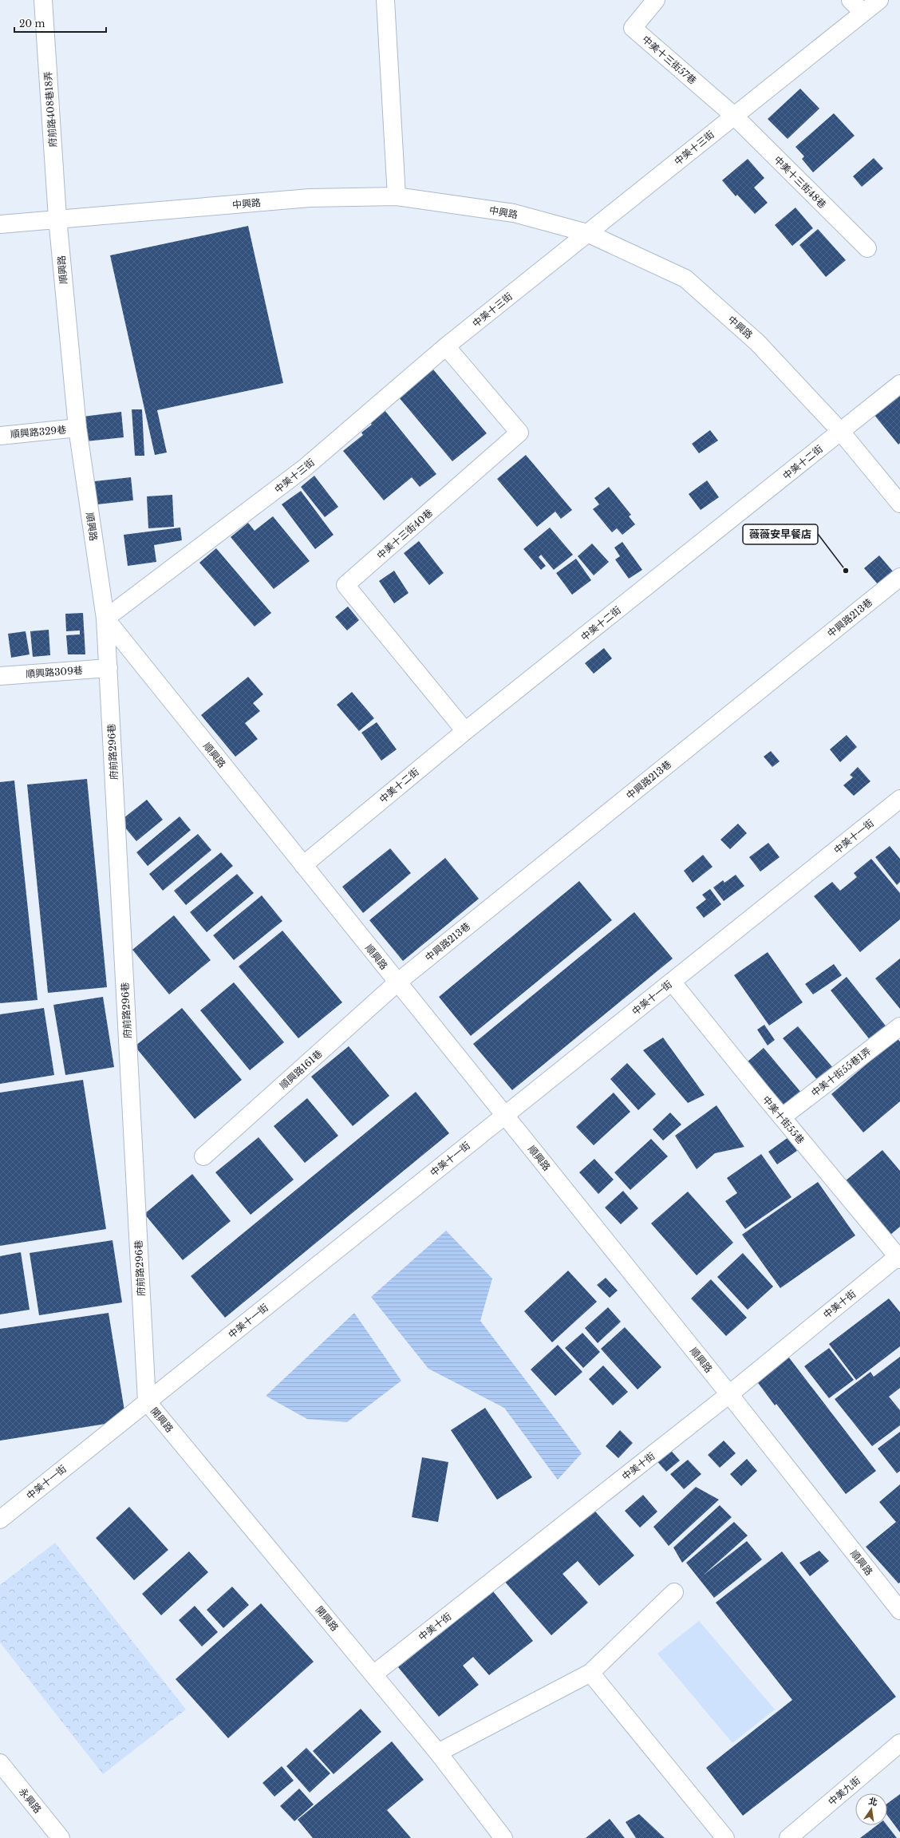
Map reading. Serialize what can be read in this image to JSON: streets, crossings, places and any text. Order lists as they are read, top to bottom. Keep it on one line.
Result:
{"streets":{"street":["中美十三街57巷","府前路408巷18弄","中美十三街","中美十三街48巷","中興路","順興路","順興路329巷","中美十二街","中美十三街40巷","中興路213巷","順興路309巷","府前路296巷","中美十一街","順興路161巷","中美十街55巷1弄","中美十街55巷","中美十街","開興路","中美九街","永興路"]},"crossings":[["中美十三街57巷","中美十三街"],["中美十三街57巷","中美十三街48巷"],["府前路408巷18弄","中興路"],["府前路408巷18弄","順興路"],["中美十三街","中美十三街48巷"],["中美十三街","中興路"],["中美十三街","順興路"],["中美十三街","中美十三街40巷"],["中美十三街","府前路296巷"],["中興路","順興路"],["中興路","中美十二街"],["順興路","順興路329巷"],["順興路","中美十二街"],["順興路","中興路213巷"],["順興路","府前路296巷"],["順興路","中美十一街"],["順興路","順興路161巷"],["順興路","中美十街"],["中美十二街","中美十三街40巷"],["中興路213巷","順興路161巷"],["順興路309巷","府前路296巷"],["府前路296巷","中美十一街"],["府前路296巷","開興路"],["中美十一街","中美十街55巷"],["中美十一街","開興路"],["中美十街55巷1弄","中美十街55巷"],["中美十街55巷","中美十街"],["中美十街","開興路"]],"places":["薇薇安早餐店"],"scale_bar":"20 m","north":"top"}
